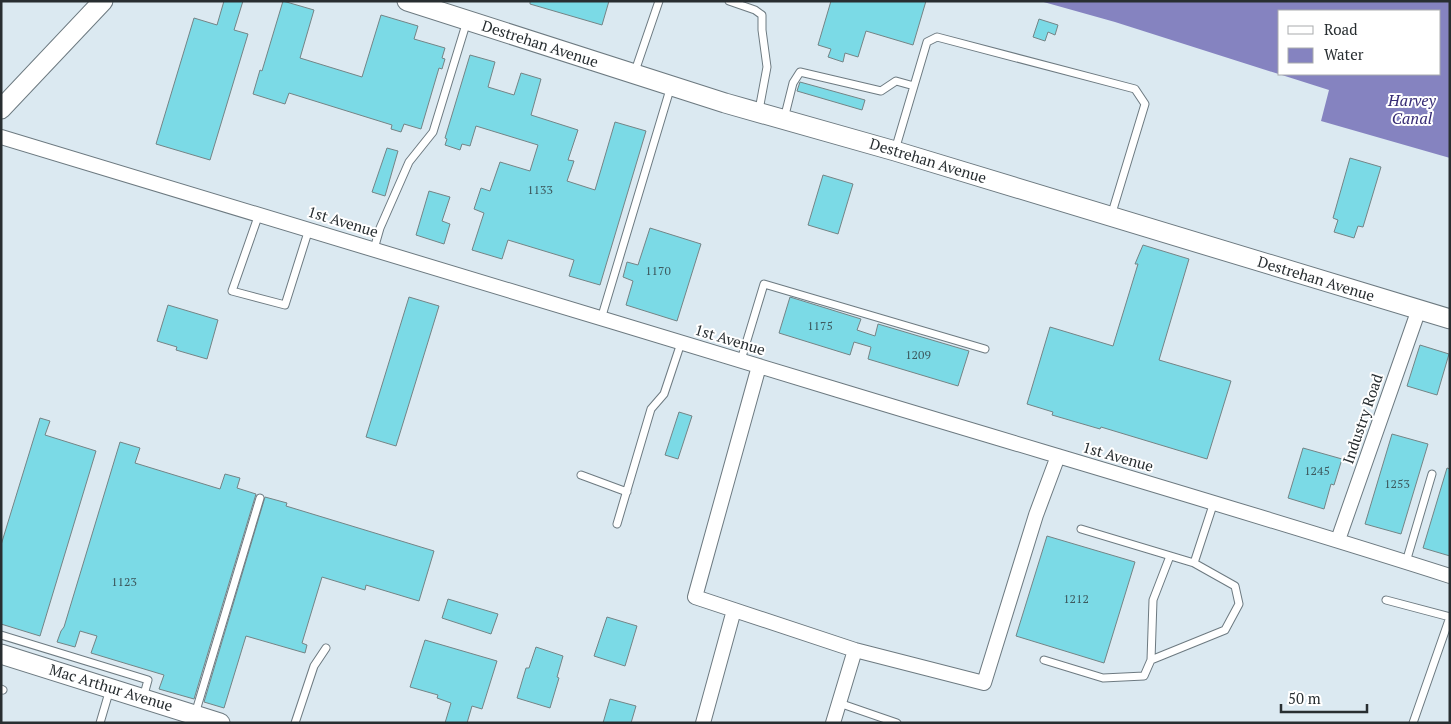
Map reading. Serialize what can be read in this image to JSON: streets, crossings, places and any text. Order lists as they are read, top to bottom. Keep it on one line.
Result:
{"streets":{"main road":["Destrehan Avenue","Mac Arthur Avenue"],"street":["1st Avenue","Industry Road"]},"crossings":[["Destrehan Avenue","Industry Road"],["1st Avenue","Industry Road"]],"water":["Harvey Canal"],"house_numbers":["1133","1170","1175","1209","1245","1253","1123","1212"],"legend":["Road","Water"],"scale_bar":"50 m"}
